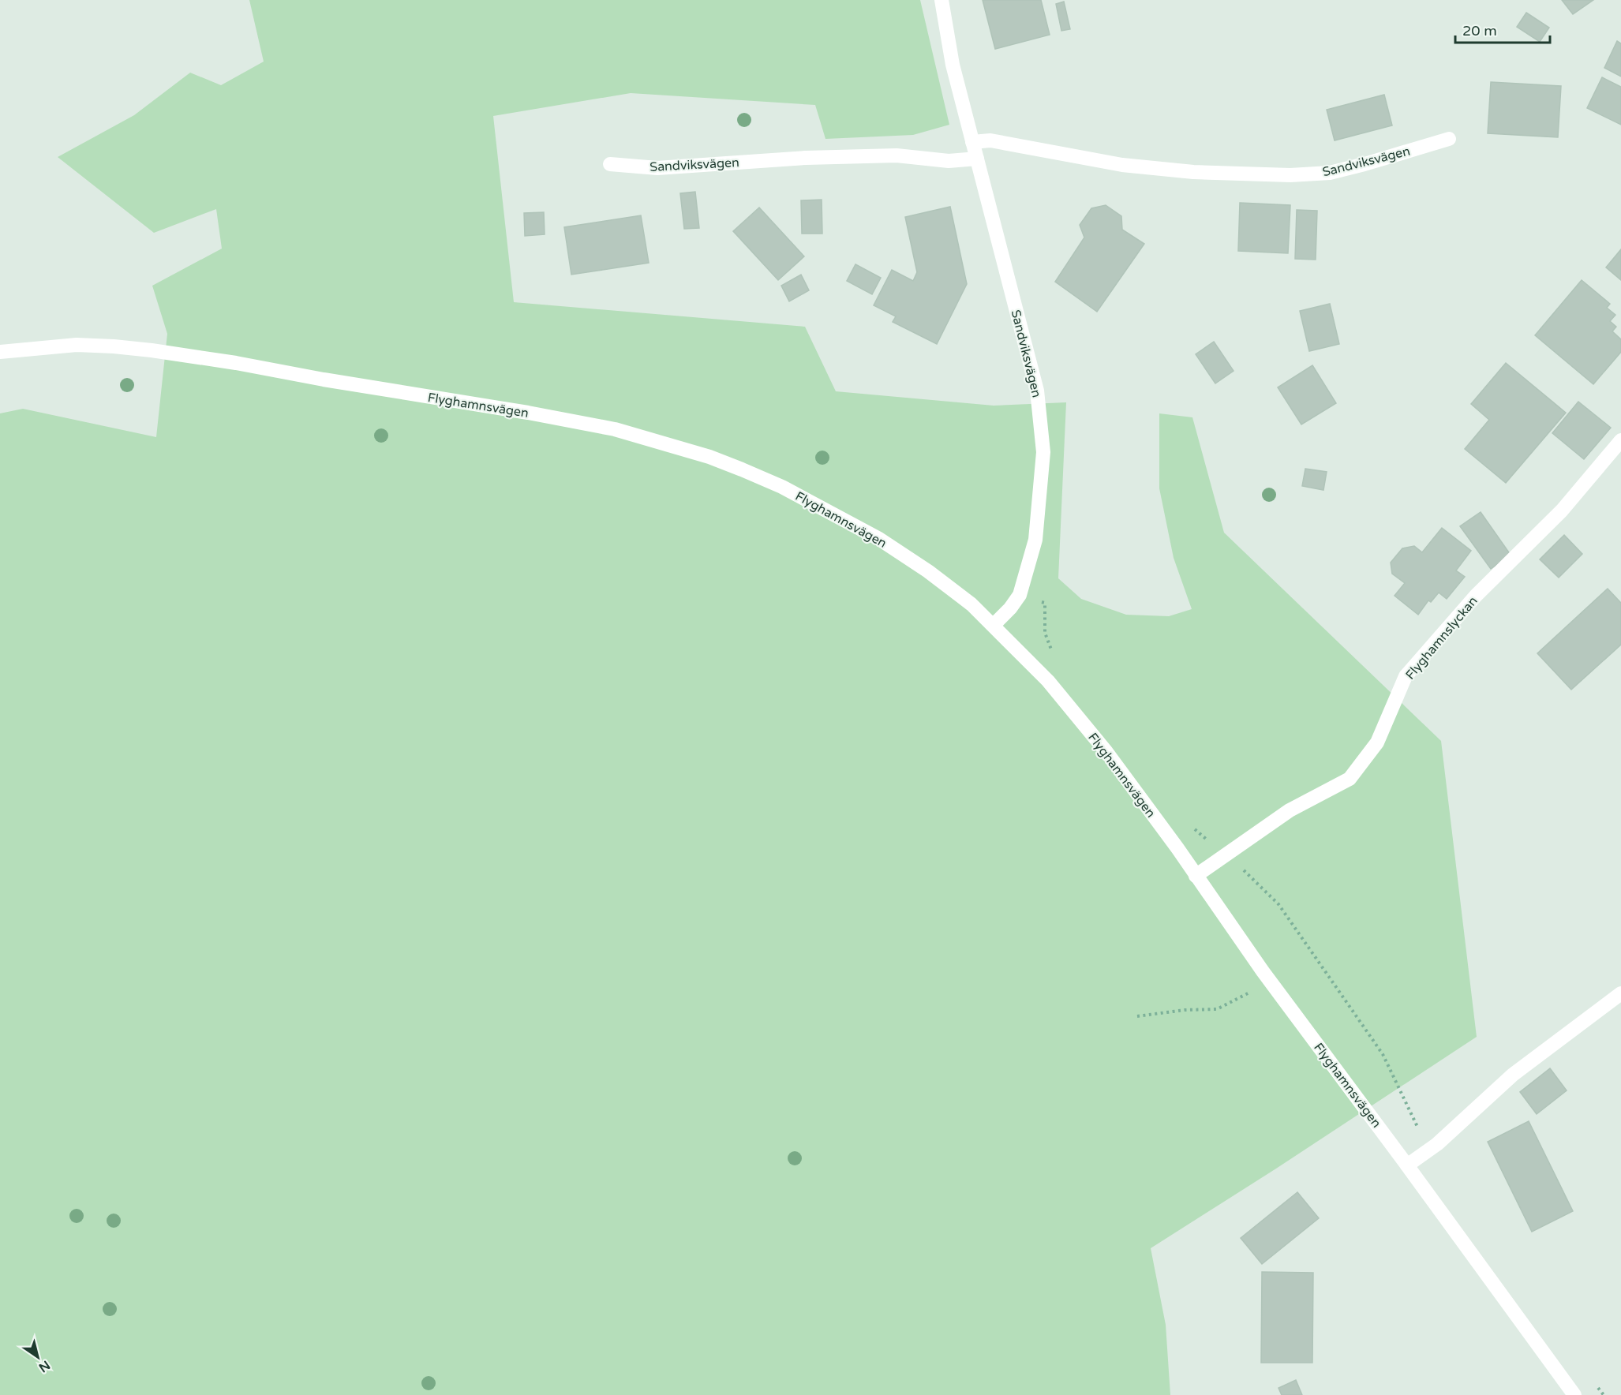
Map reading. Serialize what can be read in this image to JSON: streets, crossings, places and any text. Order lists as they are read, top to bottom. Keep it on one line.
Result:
{"streets":{"street":["Sandviksvägen","Flyghamnsvägen","Flyghamnslyckan"]},"crossings":[["Sandviksvägen","Flyghamnsvägen"],["Flyghamnsvägen","Flyghamnslyckan"]],"scale_bar":"20 m","north":"bottom right"}
